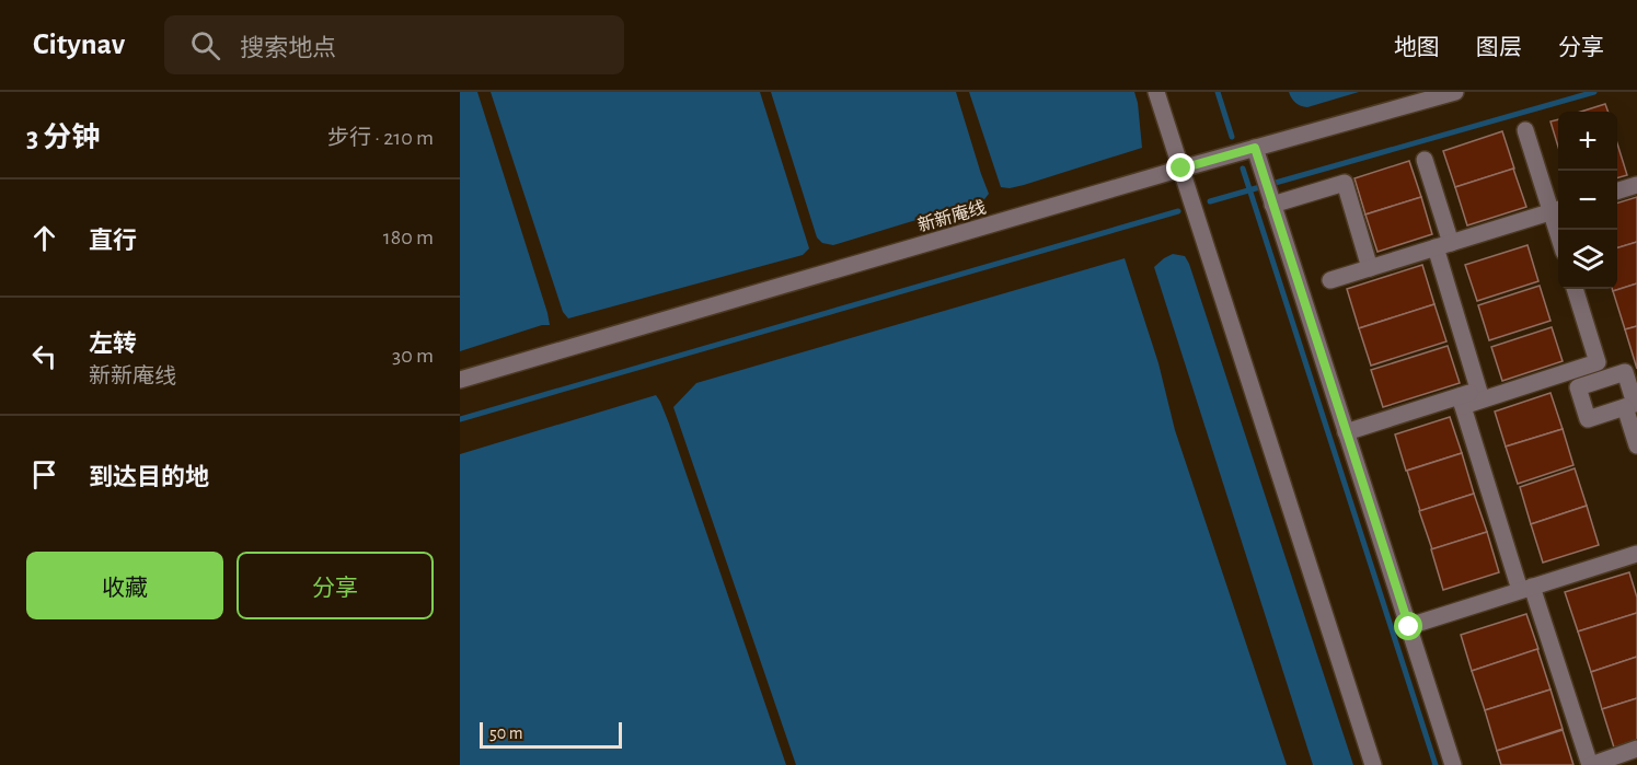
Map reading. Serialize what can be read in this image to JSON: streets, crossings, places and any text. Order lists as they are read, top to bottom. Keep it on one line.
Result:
{"streets":{"street":["新新庵线"]},"scale_bar":"50 m","page":{"header":"Citynav","search":"搜索地点","nav":["地图","图层","分享"],"heading":["3 分钟","步行 · 210 m"],"map_buttons":["+","−"],"list":[["直行","180 m"],["左转","新新庵线","30 m"],"到达目的地"],"buttons":["收藏","分享"],"scale":"50 m"}}
